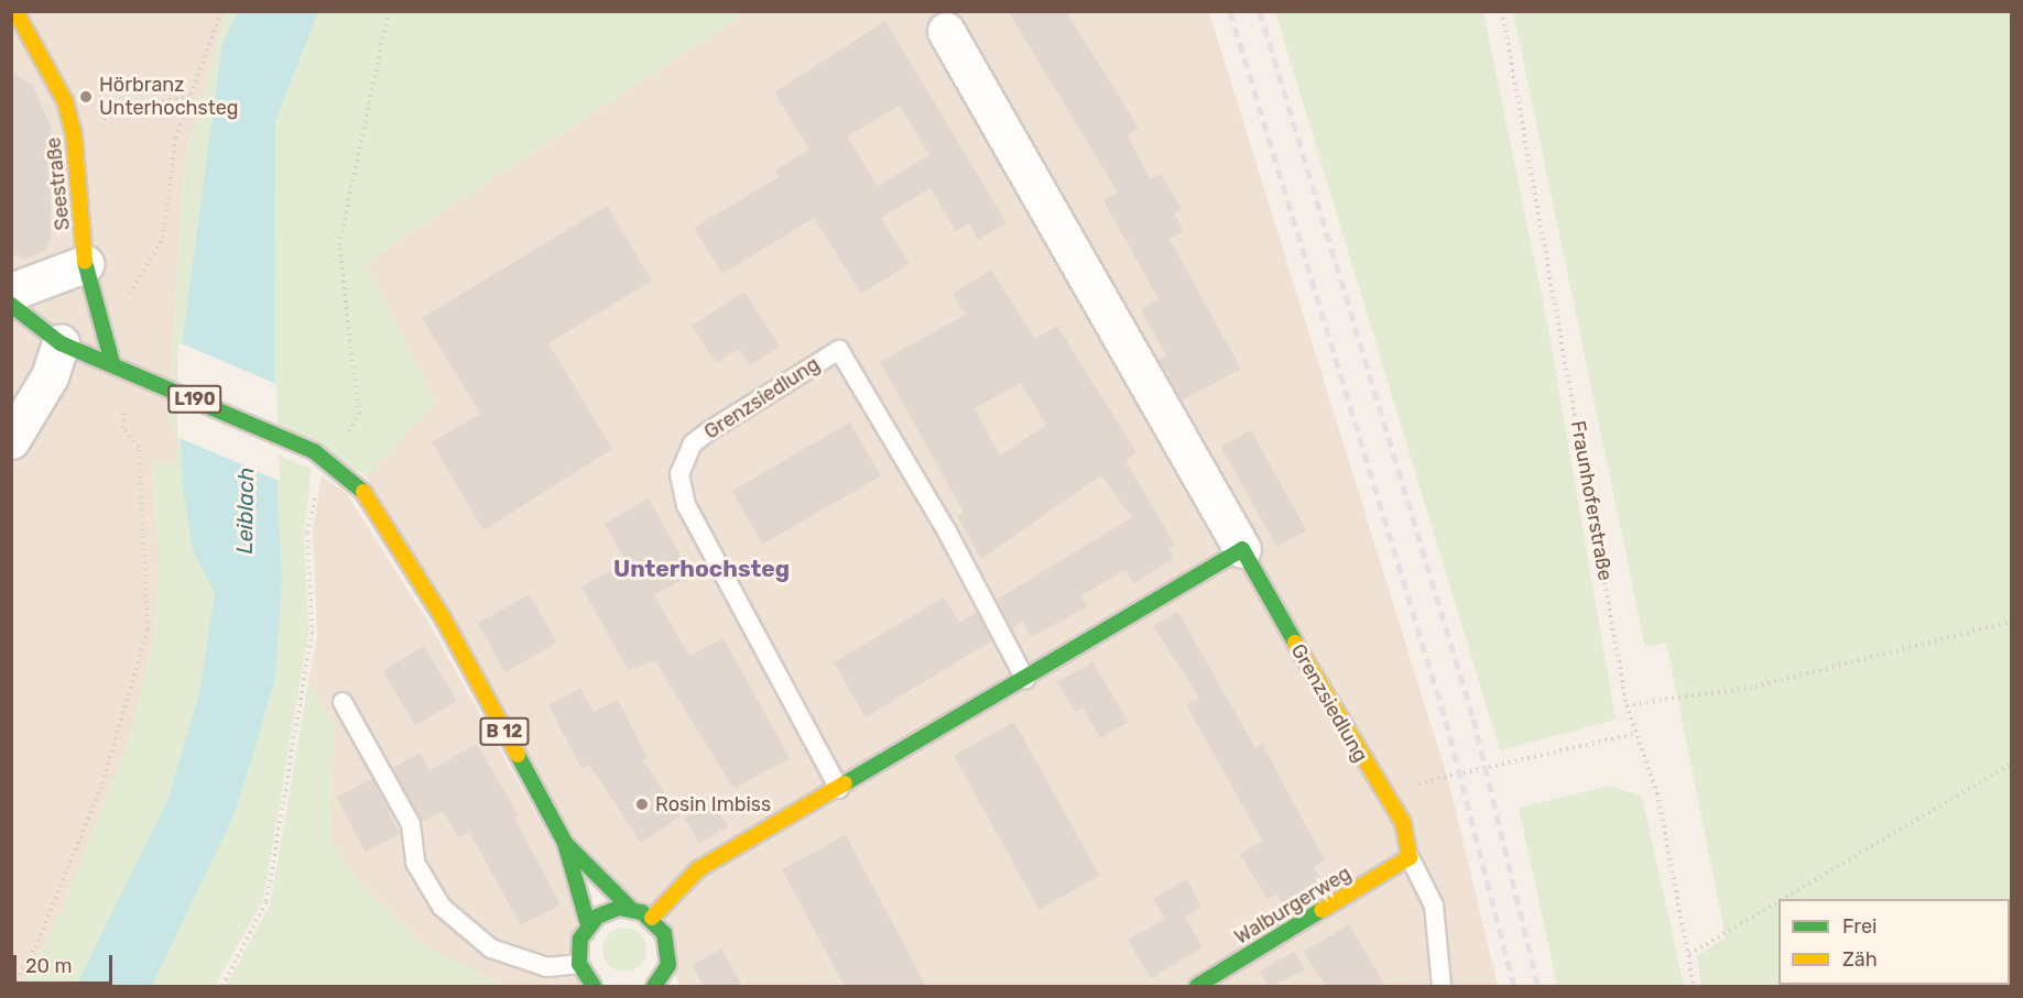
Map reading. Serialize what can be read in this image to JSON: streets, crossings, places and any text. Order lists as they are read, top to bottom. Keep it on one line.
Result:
{"streets":{"main road":["Seestraße","Grenzsiedlung","L190","B 12","Walburgerweg"],"path":["Fraunhoferstraße"]},"crossings":[["Seestraße","L190"],["Grenzsiedlung","Walburgerweg"],["L190","B 12"]],"districts":["Unterhochsteg"],"water":["Leiblach"],"places":["Hörbranz Unterhochsteg","Rosin Imbiss"],"legend":["Frei","Zäh"],"scale_bar":"20 m"}
